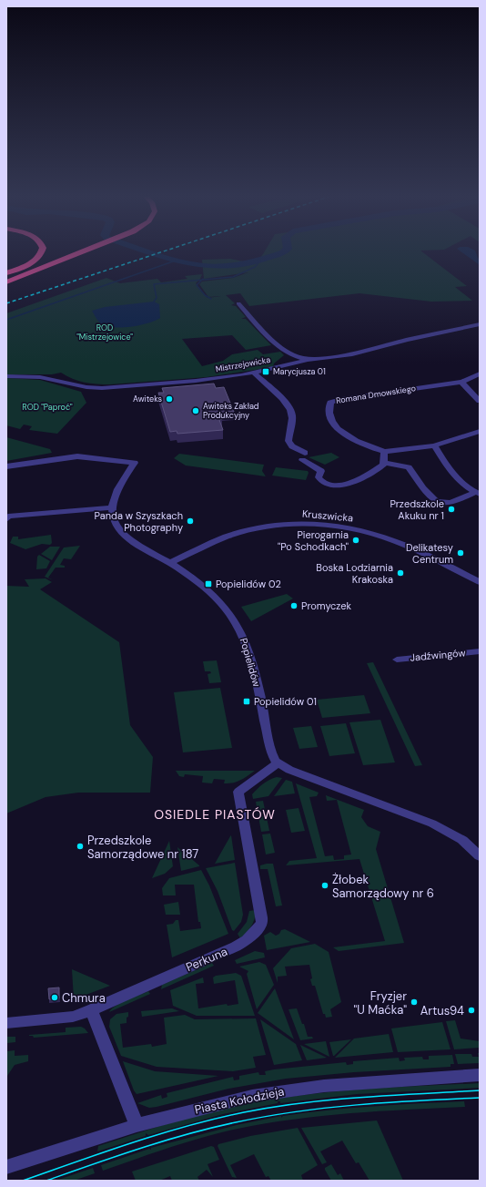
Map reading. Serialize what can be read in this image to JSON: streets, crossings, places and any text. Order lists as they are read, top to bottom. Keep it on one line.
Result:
{"streets":{"street":["Mistrzejowicka","Romana Dmowskiego","Kruszwicka","Jadźwingów","Popielidów","Perkuna","Piasta Kołodzieja"]},"crossings":[["Kruszwicka","Popielidów"],["Popielidów","Perkuna"]],"districts":["OSIEDLE PIASTÓW"],"parks":["ROD \"Mistrzejowice\"","ROD \"Paproć\""],"places":{"transit":["Marycjusza 01","Popielidów 02","Popielidów 01"],"other":["Awiteks","Awiteks Zakład Produkcyjny","Przedszkole Akuku nr 1","Panda w Szyszkach Photography","Pierogarnia \"Po Schodkach\"","Delikatesy Centrum","Boska Lodziarnia Krakoska","Promyczek","Przedszkole Samorządowe nr 187","Żłobek Samorządowy nr 6","Chmura","Fryzjer \"U Maćka\"","Artus94"]}}
